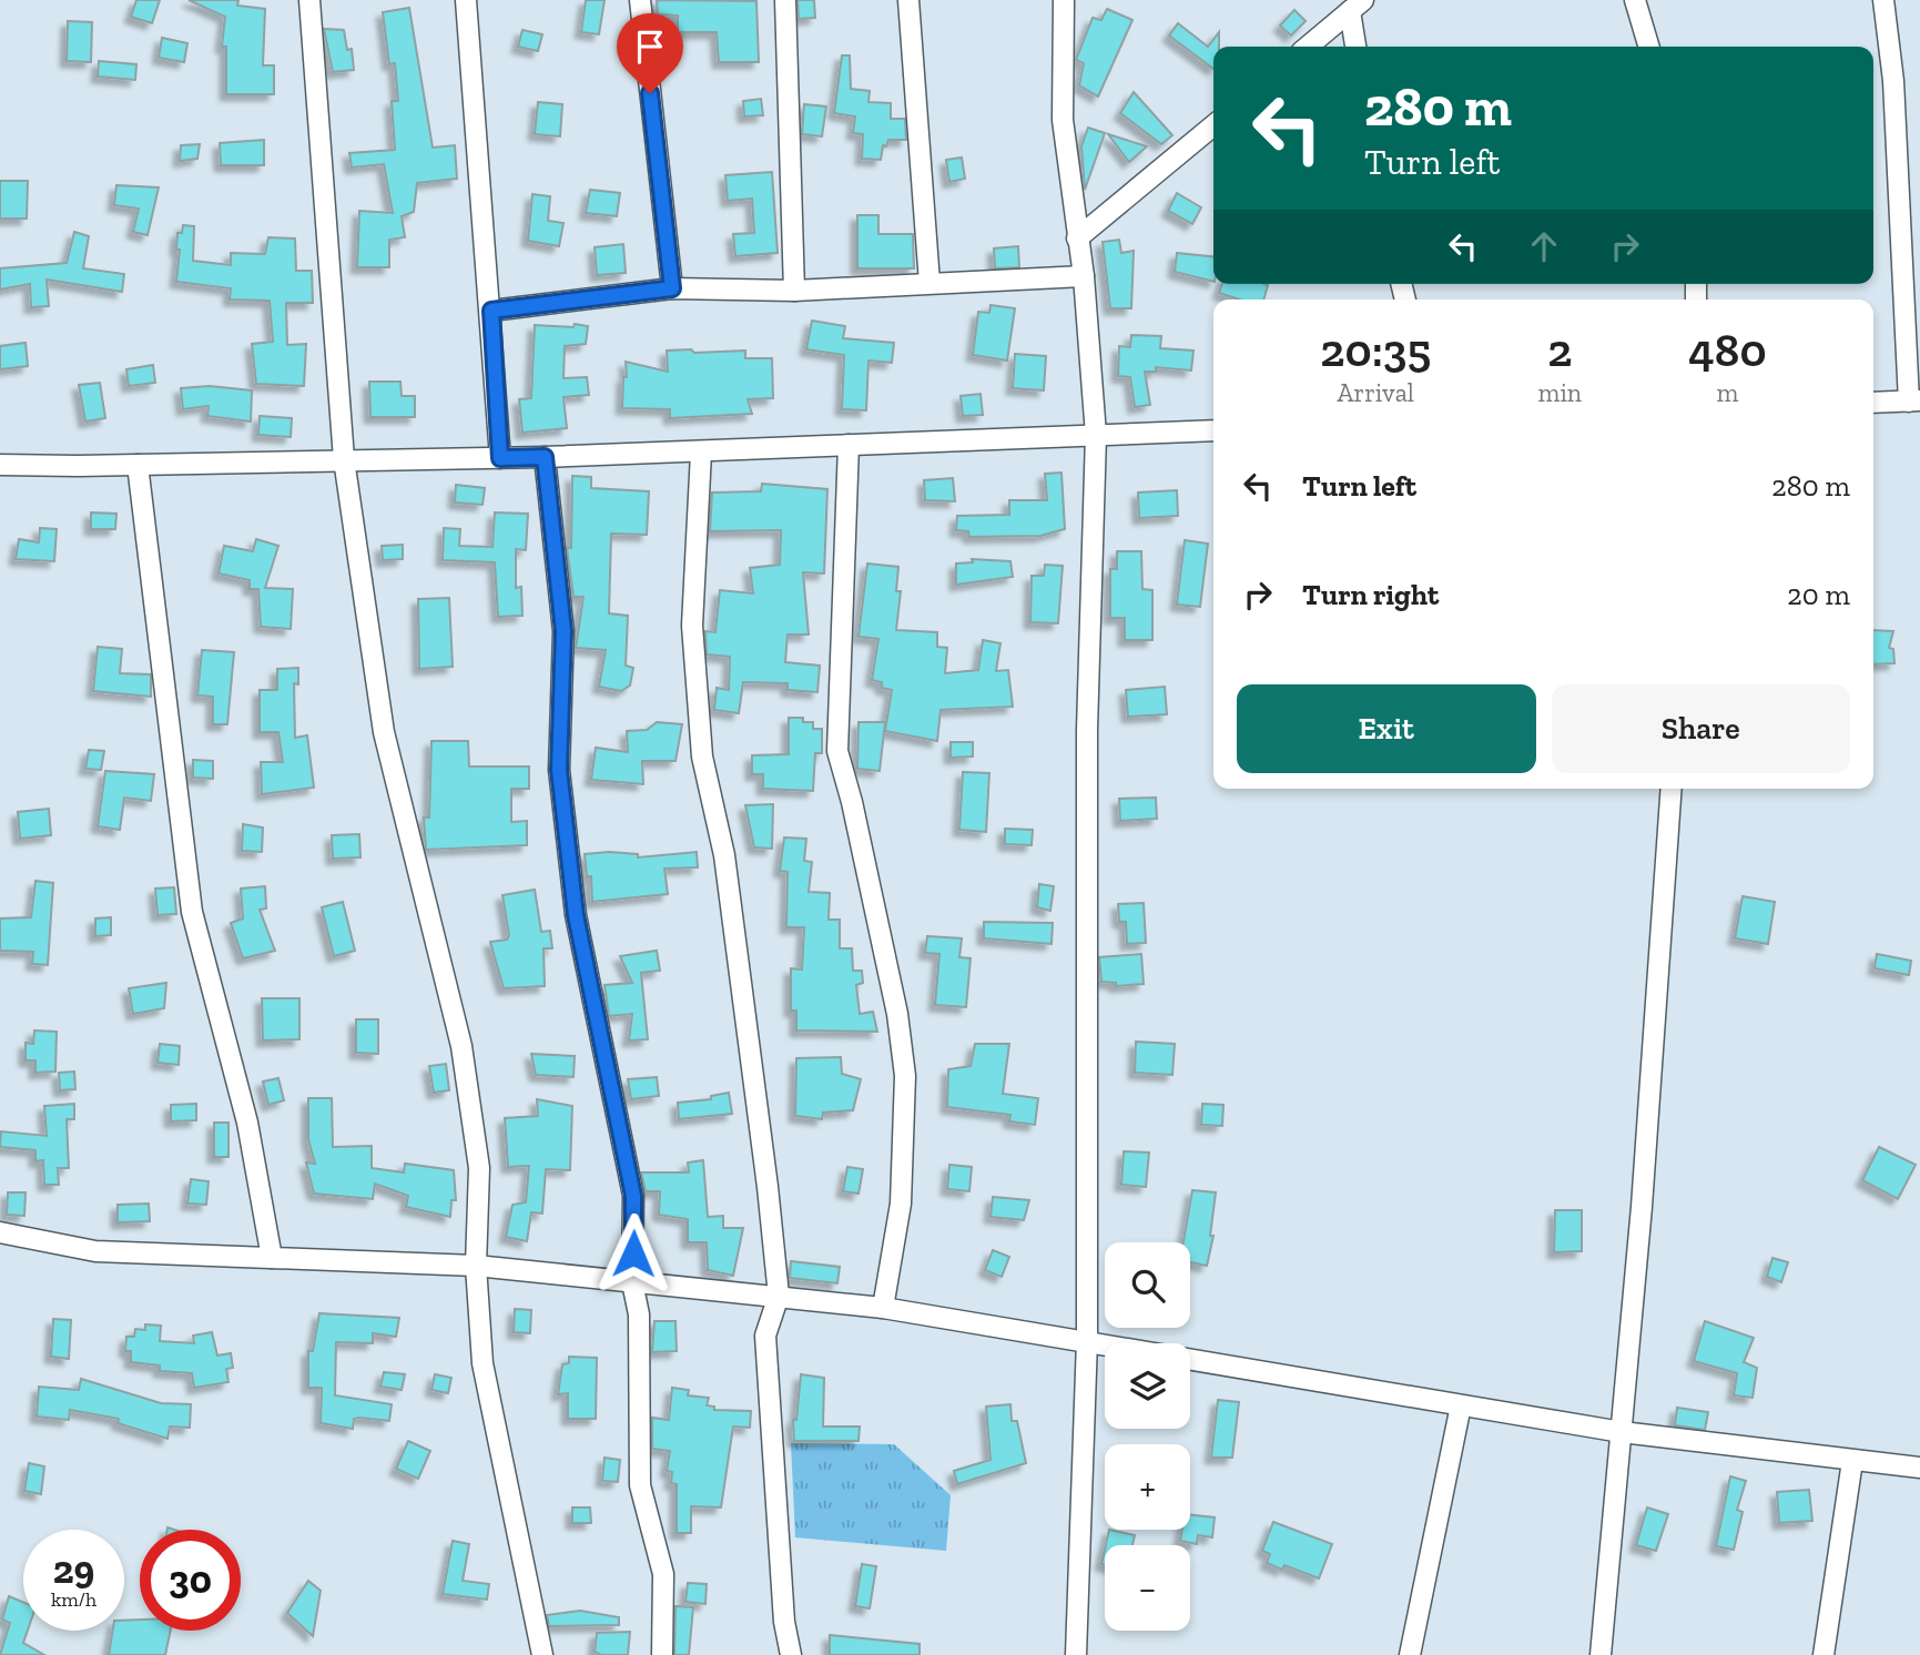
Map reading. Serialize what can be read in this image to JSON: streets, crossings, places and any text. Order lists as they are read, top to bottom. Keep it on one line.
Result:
{"page":{"turn":["280 m","Turn left"],"eta":["20:35","Arrival","2","min","480","m"],"list":[{"name":"Turn left","value":"280 m"},{"name":"Turn right","value":"20 m"}],"buttons":["Exit","Share"],"map_buttons":["+","−"],"speed":"29 km/h","limit":"30"}}
